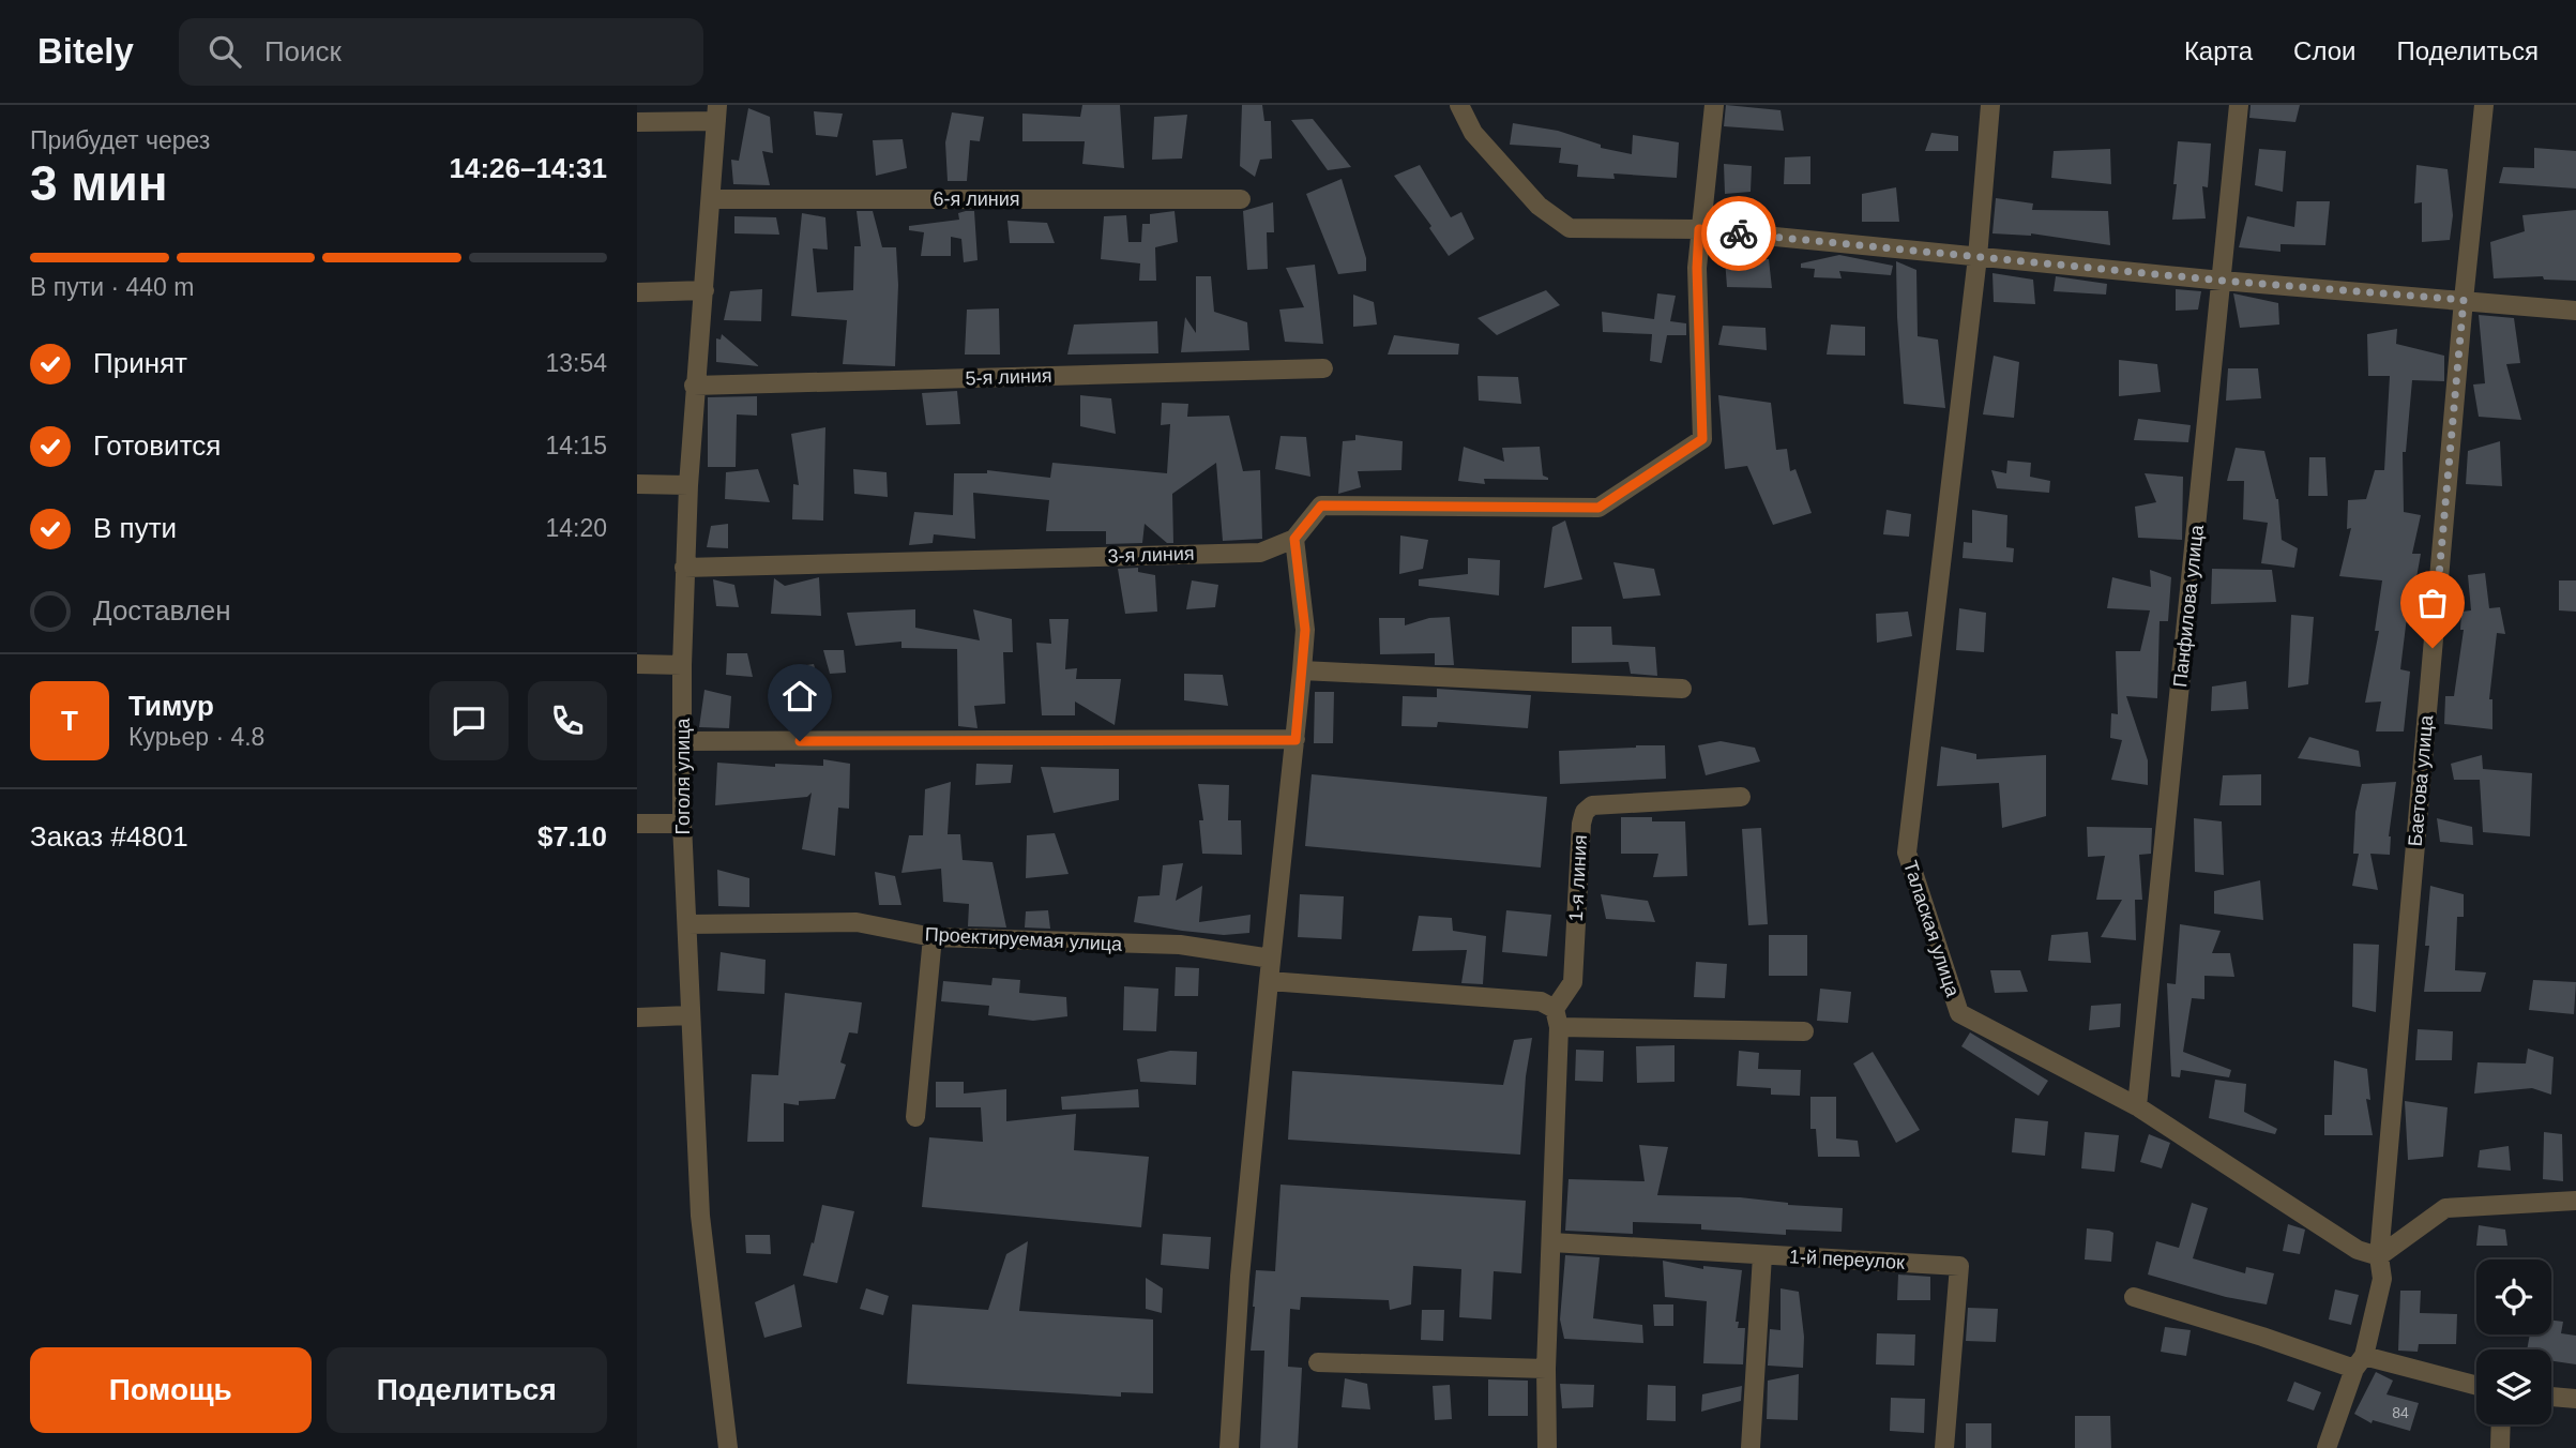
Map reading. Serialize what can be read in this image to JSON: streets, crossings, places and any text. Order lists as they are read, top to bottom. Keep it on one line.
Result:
{"streets":{"street":["6-я линия","5-я линия","3-я линия","Панфилова улица","Гоголя улица","Баетова улица","1-я линия","Талаская улица","Проектируемая улица","1-й переулок"]},"crossings":[["6-я линия","Гоголя улица"],["5-я линия","Гоголя улица"],["3-я линия","Гоголя улица"],["Панфилова улица","Талаская улица"],["Гоголя улица","Проектируемая улица"],["Баетова улица","Талаская улица"]],"house_numbers":["84"],"page":{"header":"Bitely","search":"Поиск","nav":["Карта","Слои","Поделиться"],"heading":["3 мин","Прибудет через","14:26–14:31"],"panel":["Тимур","Курьер · 4.8","Заказ #4801","$7.10"],"bar":"В пути · 440 m","list":[["Принят","13:54"],["Готовится","14:15"],["В пути","14:20"],"Доставлен"],"round":"Т","buttons":["Помощь","Поделиться"]}}
